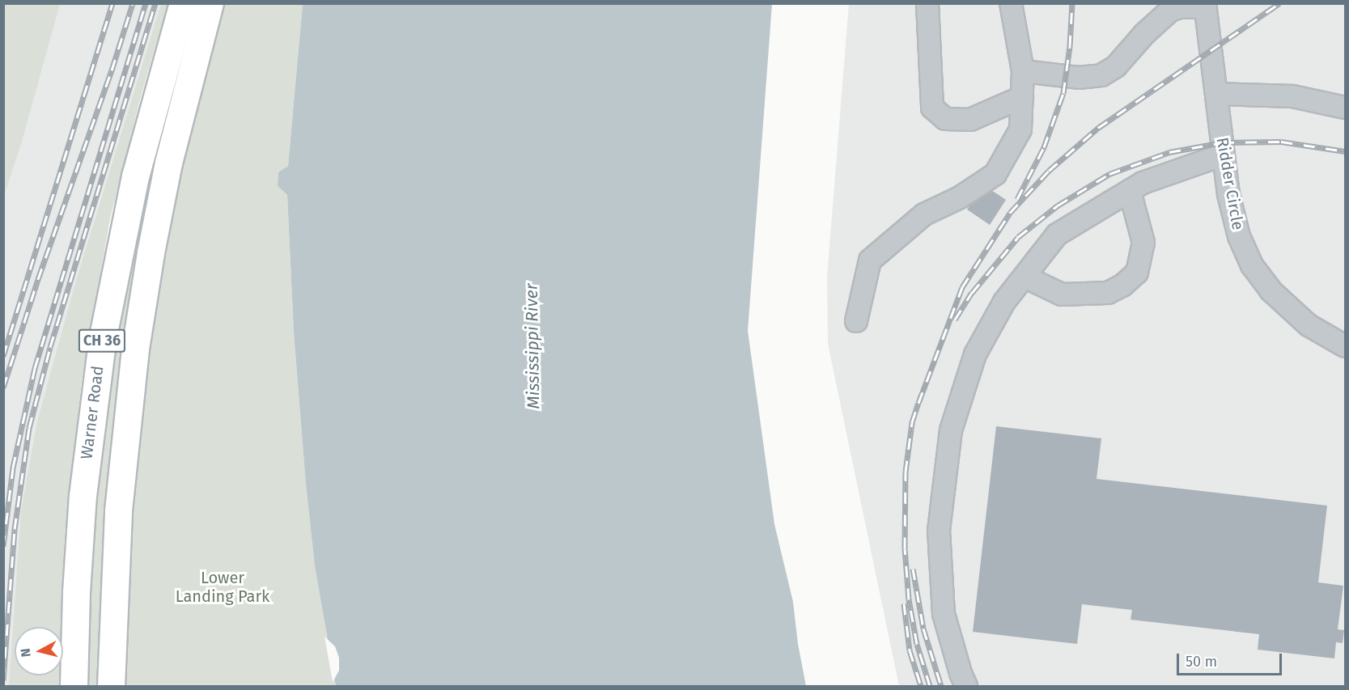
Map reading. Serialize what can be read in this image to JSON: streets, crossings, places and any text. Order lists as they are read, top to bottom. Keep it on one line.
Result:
{"streets":{"highway":["CH 36","Warner Road"],"street":["Ridder Circle"]},"water":["Mississippi River"],"parks":["Lower Landing Park"],"scale_bar":"50 m","north":"left"}
